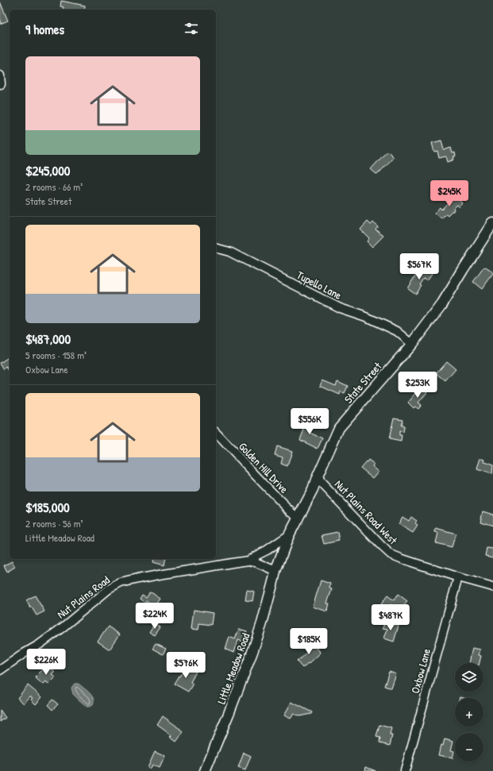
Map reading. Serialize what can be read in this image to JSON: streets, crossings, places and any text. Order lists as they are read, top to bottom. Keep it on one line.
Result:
{"streets":{"street":["Tupello Lane","State Street","Golden Hill Drive","Nut Plains Road West","Nut Plains Road","Little Meadow Road","Oxbow Lane"]},"crossings":[["Tupello Lane","State Street"],["State Street","Golden Hill Drive"],["State Street","Nut Plains Road West"],["State Street","Nut Plains Road"],["State Street","Little Meadow Road"],["Nut Plains Road West","Oxbow Lane"],["Nut Plains Road","Little Meadow Road"]],"page":{"heading":"9 homes","list":[{"name":"$245,000","note":"2 rooms · 66 m² · State Street"},{"name":"$487,000","note":"5 rooms · 158 m² · Oxbow Lane"},{"name":"$185,000","note":"2 rooms · 56 m² · Little Meadow Road"}],"price":["$245K","$567K","$253K","$556K","$224K","$487K","$185K","$226K","$576K"],"map_buttons":["+","−"]}}
